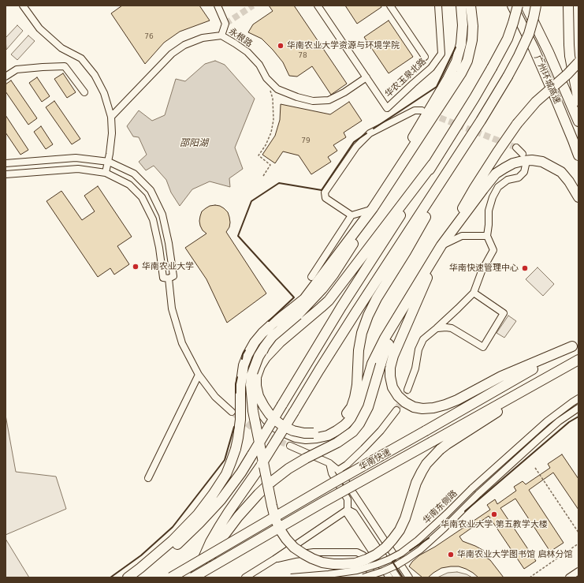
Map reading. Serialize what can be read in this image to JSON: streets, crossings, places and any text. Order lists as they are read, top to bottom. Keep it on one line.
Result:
{"streets":{"highway":["广州环城高速","华南快速"],"street":["永根路","华农玉泉北路","华南东侧路"]},"crossings":[["永根路","华农玉泉北路"]],"water":["邵阳湖"],"places":["华南农业大学资源与环境学院","华南农业大学","华南快速管理中心","华南农业大学 第五教学大楼","华南农业大学图书馆 启林分馆"],"house_numbers":["76","78","79"]}
